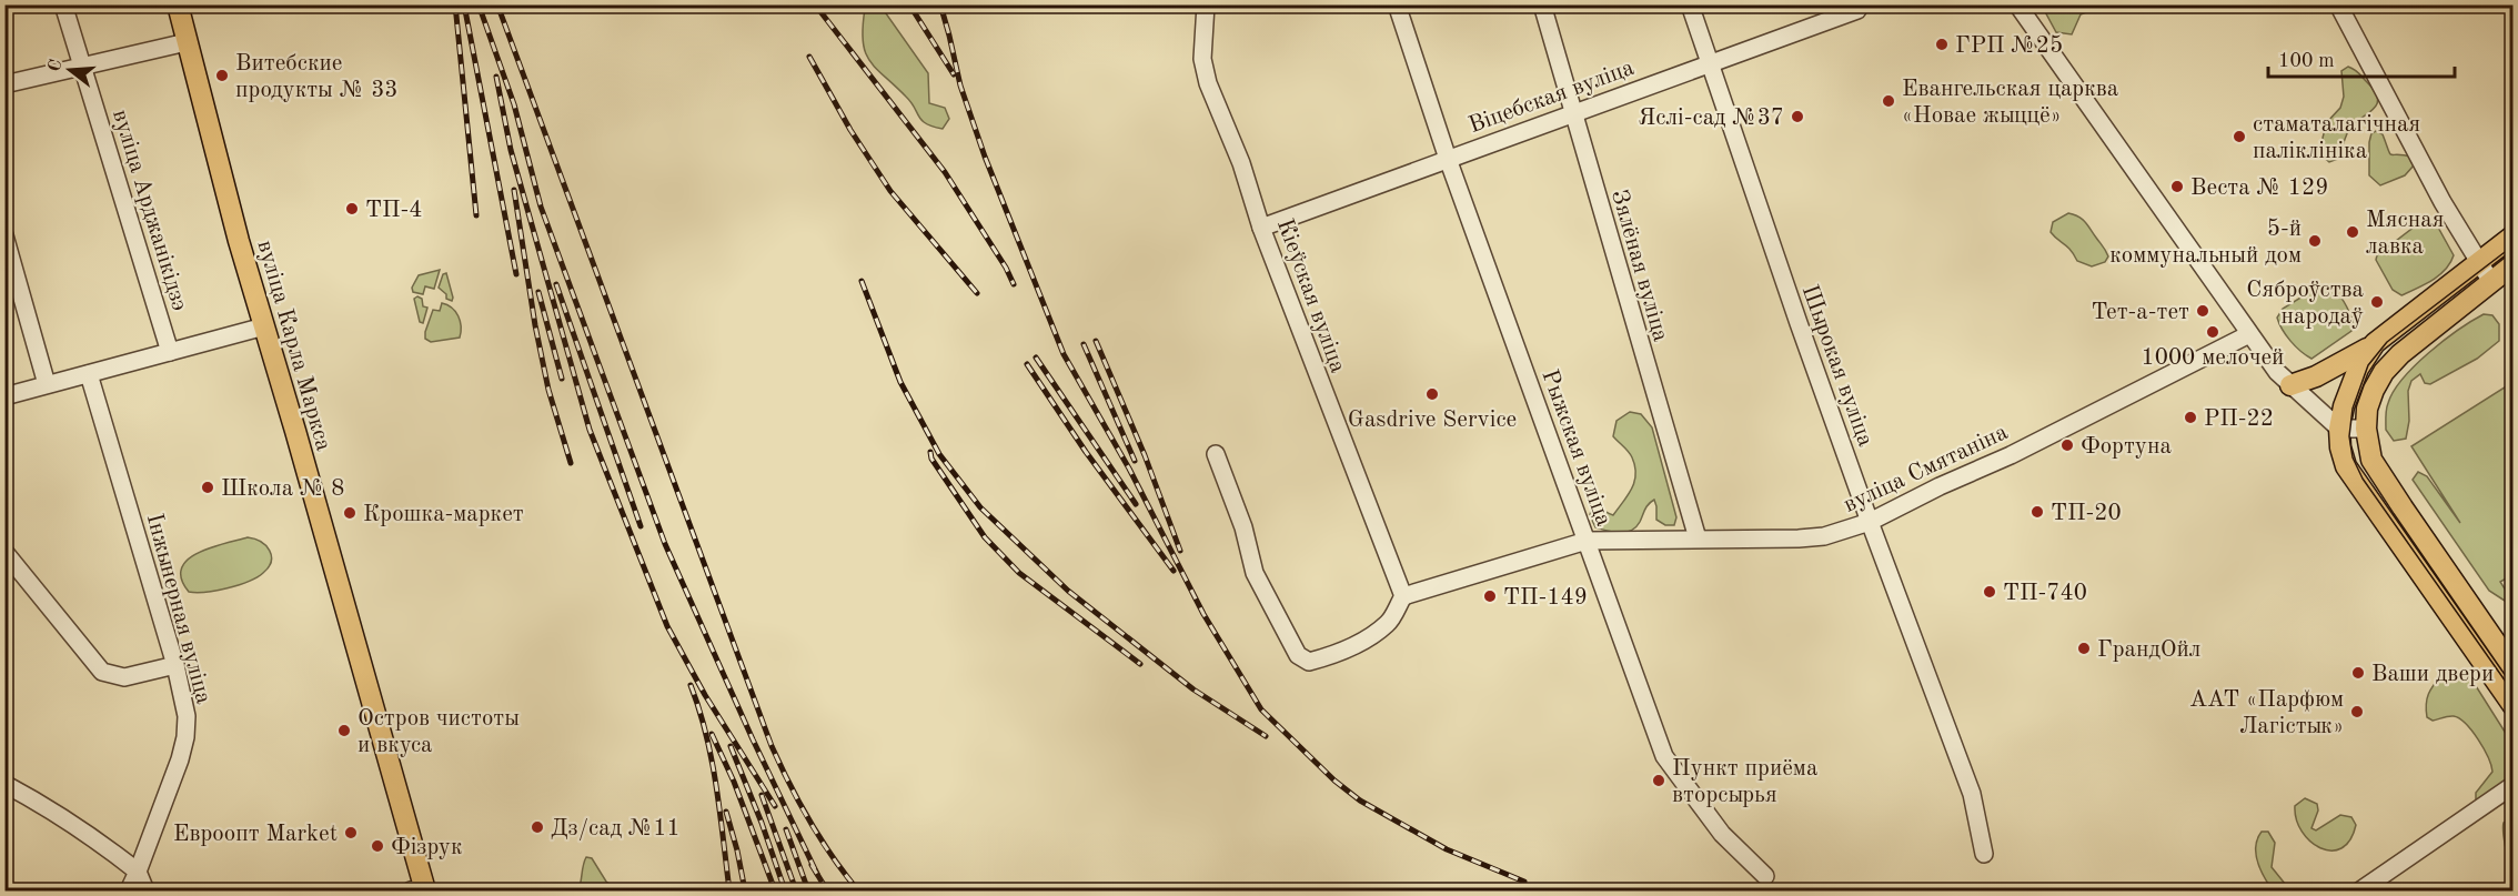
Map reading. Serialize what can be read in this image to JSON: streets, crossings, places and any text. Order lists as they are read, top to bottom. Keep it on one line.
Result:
{"streets":{"main road":["вуліца Карла Маркса"],"street":["Віцебская вуліца","вуліца Арджанікідзэ","Зялёная вуліца","Кіеўская вуліца","Шырокая вуліца","Рыжская вуліца","вуліца Смятаніна","Інжынерная вуліца"]},"crossings":[["Віцебская вуліца","Зялёная вуліца"],["Віцебская вуліца","Кіеўская вуліца"],["Віцебская вуліца","Шырокая вуліца"],["Віцебская вуліца","Рыжская вуліца"],["Зялёная вуліца","вуліца Смятаніна"],["Кіеўская вуліца","вуліца Смятаніна"],["Шырокая вуліца","вуліца Смятаніна"],["Рыжская вуліца","вуліца Смятаніна"]],"places":["ГРП №25","Витебские продукты № 33","Евангельская царква «Новае жыццё»","Яслі-сад №37","стаматалагічная паліклініка","Веста № 129","ТП-4","Мясная лавка","5-й коммунальный дом","Сяброўства народаў","Тет-а-тет","1000 мелочей","Gasdrive Service","РП-22","Фортуна","Школа № 8","ТП-20","Крошка-маркет","ТП-740","ТП-149","ГрандОйл","Ваши двери","ААТ «Парфюм Лагістык»","Остров чистоты и вкуса","Пункт приёма вторсырья","Дз/сад №11","Евроопт Market","Фізрук"],"scale_bar":"100 m","north":"left"}
